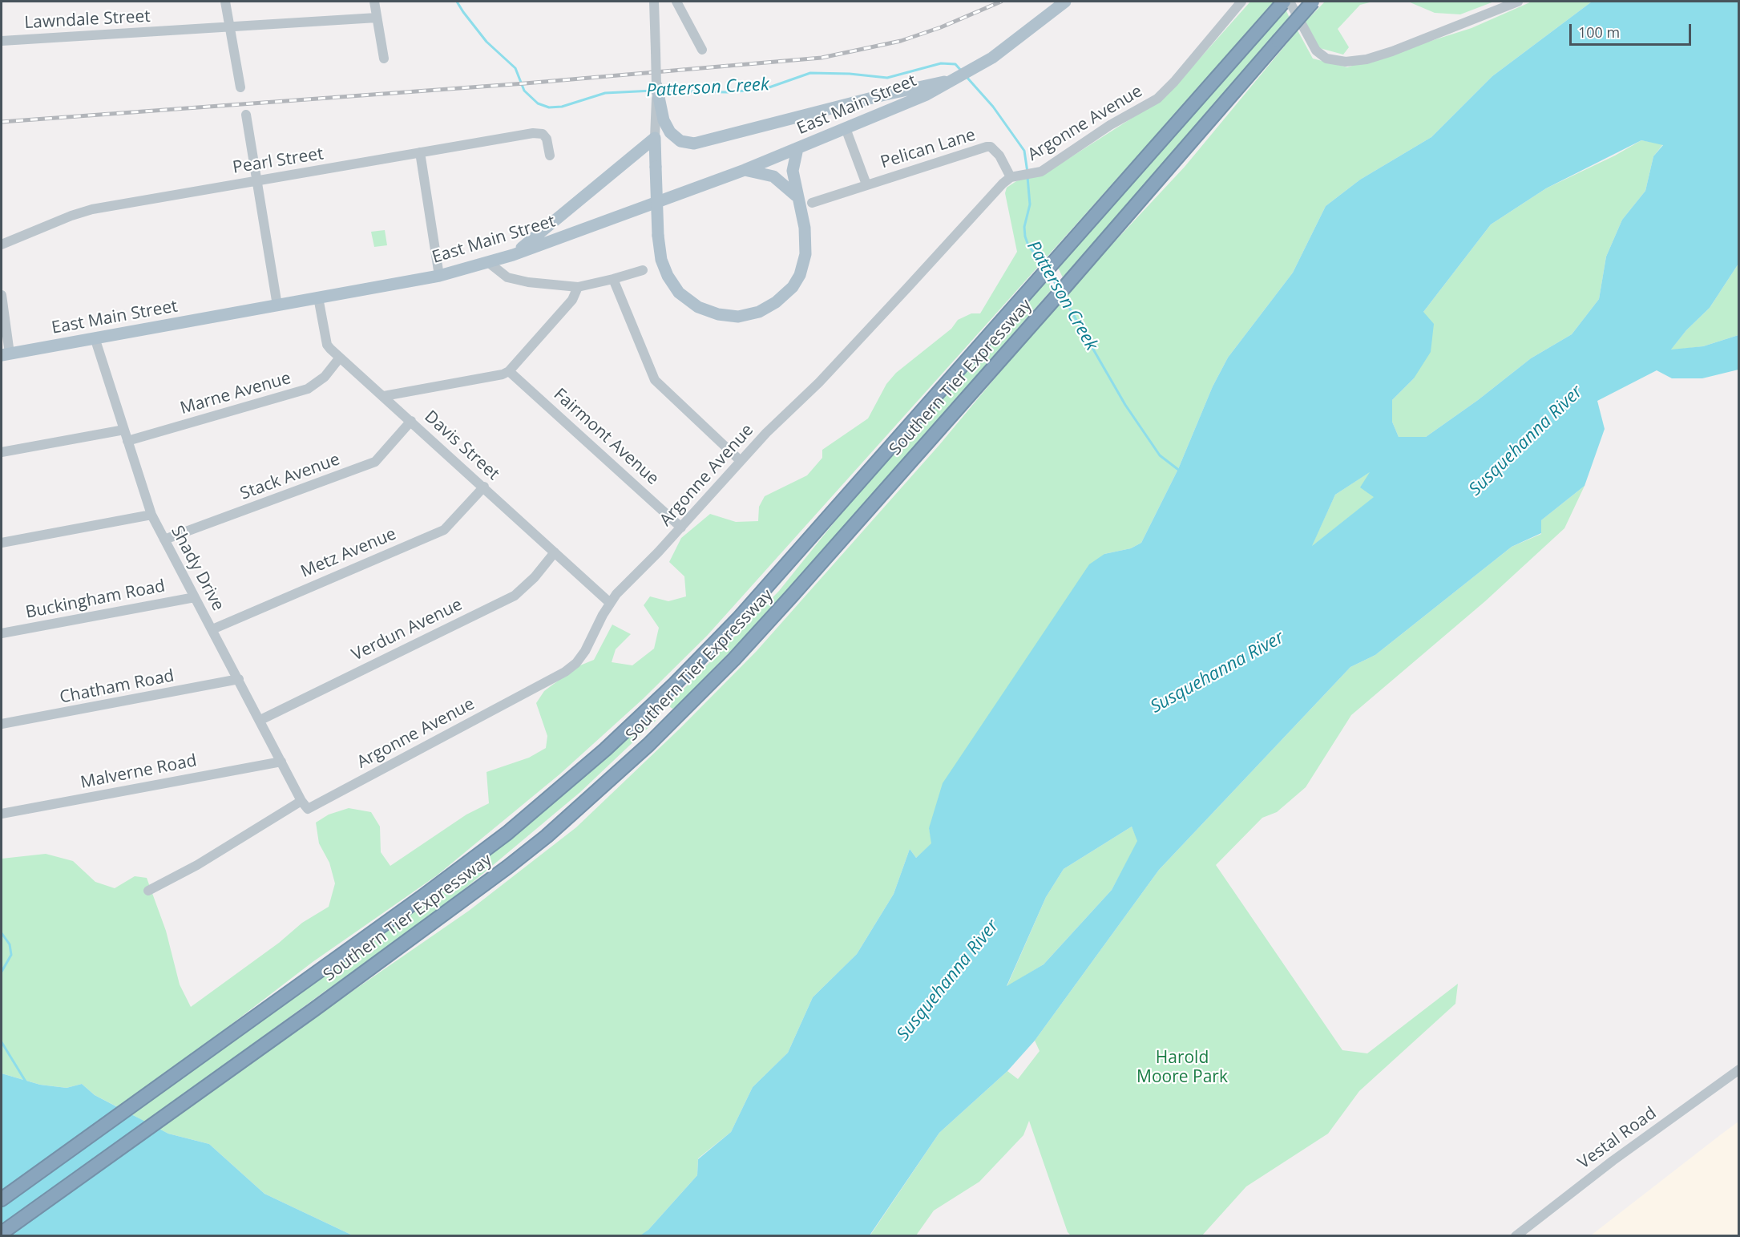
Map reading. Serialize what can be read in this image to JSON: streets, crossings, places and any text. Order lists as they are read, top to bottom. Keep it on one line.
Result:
{"streets":{"highway":["Southern Tier Expressway"],"main road":["East Main Street"],"street":["Lawndale Street","Argonne Avenue","Pelican Lane","Pearl Street","Marne Avenue","Fairmont Avenue","Davis Street","Stack Avenue","Metz Avenue","Shady Drive","Buckingham Road","Verdun Avenue","Chatham Road","Malverne Road","Vestal Road"]},"crossings":[["East Main Street","Pelican Lane"],["East Main Street","Davis Street"],["East Main Street","Shady Drive"],["Argonne Avenue","Pelican Lane"],["Argonne Avenue","Fairmont Avenue"],["Argonne Avenue","Davis Street"],["Argonne Avenue","Shady Drive"],["Marne Avenue","Davis Street"],["Marne Avenue","Shady Drive"],["Davis Street","Stack Avenue"],["Davis Street","Metz Avenue"],["Davis Street","Verdun Avenue"],["Stack Avenue","Shady Drive"],["Metz Avenue","Shady Drive"],["Shady Drive","Buckingham Road"],["Shady Drive","Verdun Avenue"],["Shady Drive","Chatham Road"],["Shady Drive","Malverne Road"]],"water":["Patterson Creek","Susquehanna River"],"parks":["Harold Moore Park"],"scale_bar":"100 m"}
